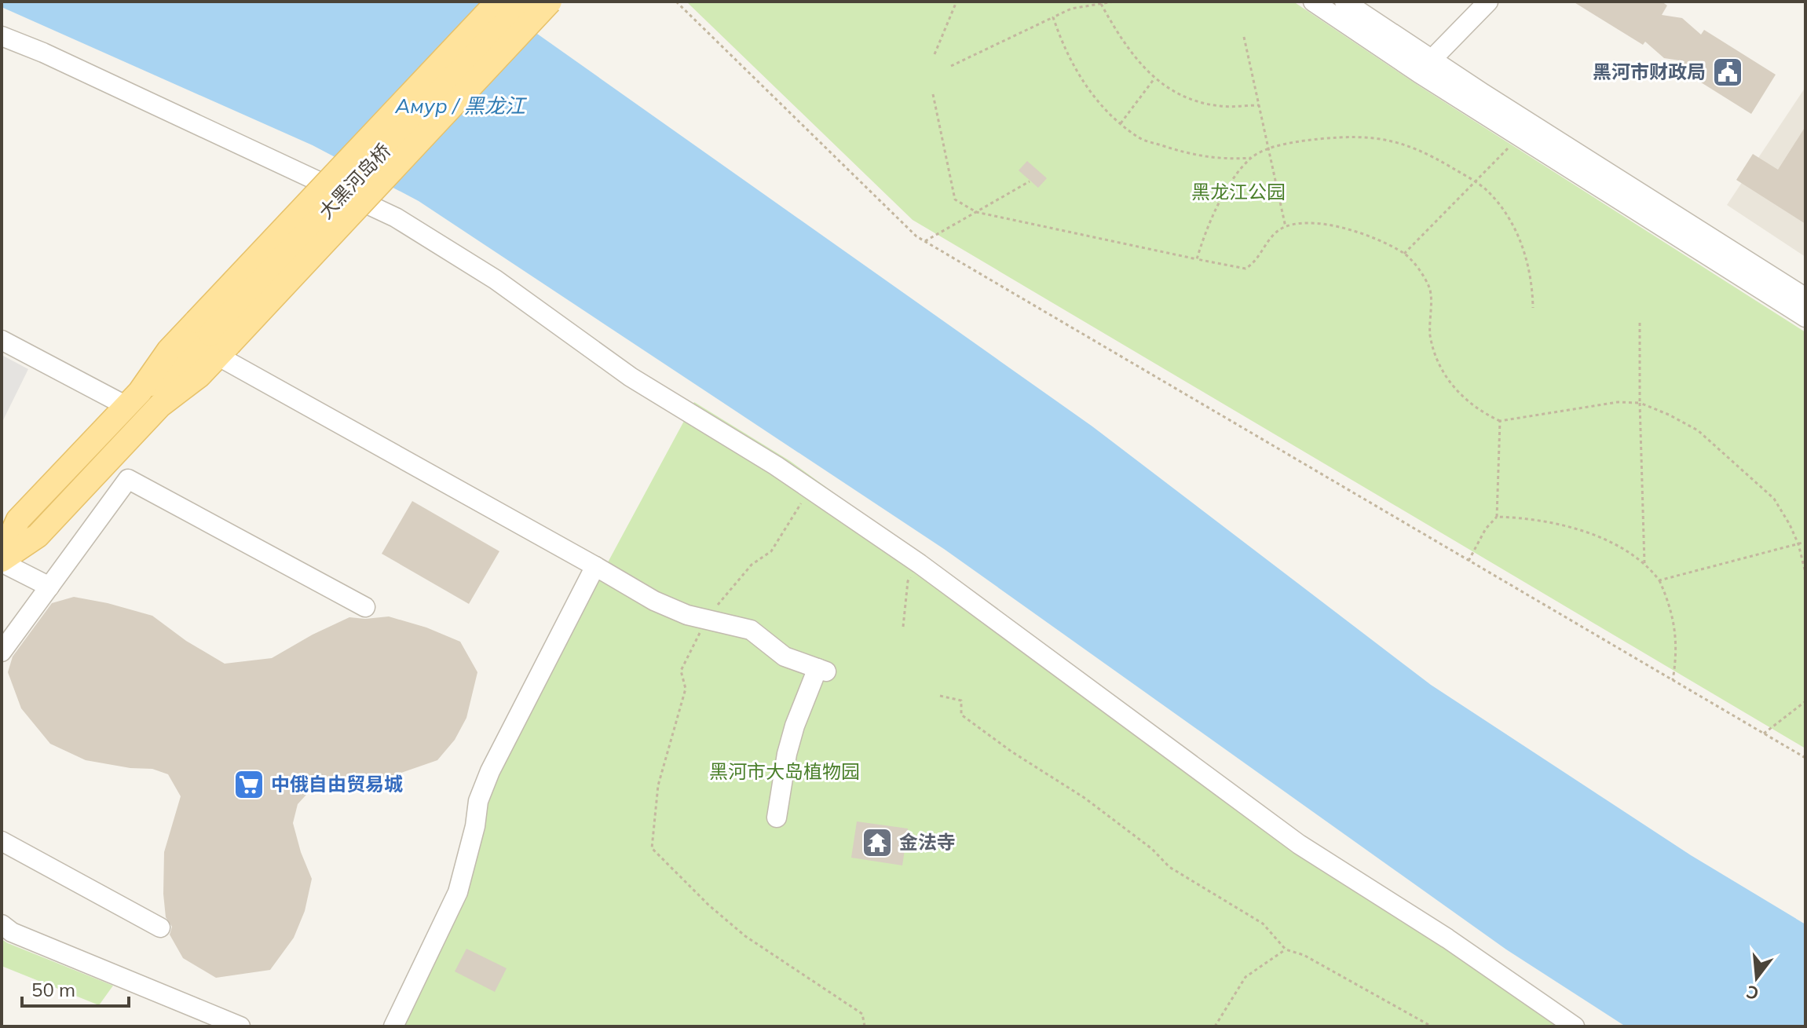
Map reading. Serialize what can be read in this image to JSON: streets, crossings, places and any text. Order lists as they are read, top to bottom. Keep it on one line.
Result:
{"streets":{"main road":["大黑河岛桥"]},"water":["Амур / 黑龙江"],"parks":["黑龙江公园","黑河市大岛植物园"],"places":{"public building":["黑河市财政局"],"supermarket":["中俄自由贸易城"],"temple":["金法寺"]},"scale_bar":"50 m","north":"bottom"}
